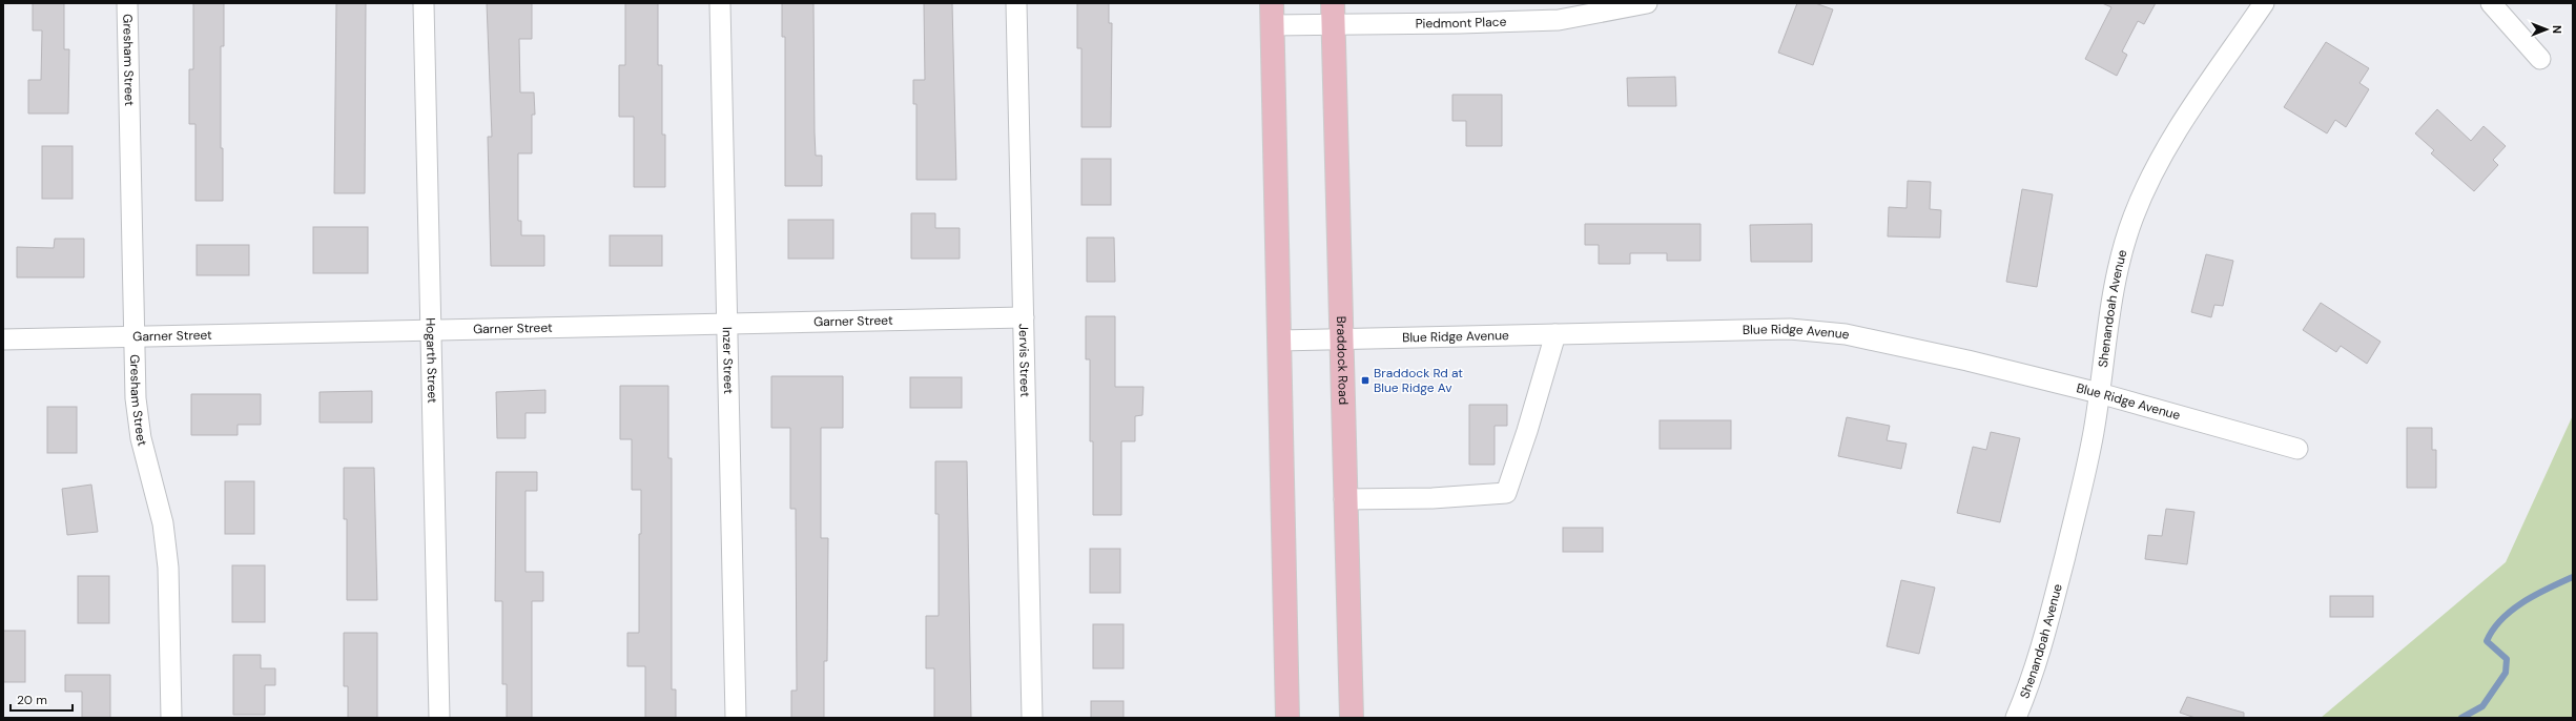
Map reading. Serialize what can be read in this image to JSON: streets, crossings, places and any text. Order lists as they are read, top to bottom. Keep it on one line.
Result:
{"streets":{"main road":["Braddock Road"],"street":["Piedmont Place","Gresham Street","Shenandoah Avenue","Garner Street","Blue Ridge Avenue","Hogarth Street","Inzer Street","Jervis Street"]},"crossings":[["Piedmont Place","Braddock Road"],["Gresham Street","Garner Street"],["Shenandoah Avenue","Blue Ridge Avenue"],["Garner Street","Hogarth Street"],["Garner Street","Inzer Street"],["Garner Street","Jervis Street"],["Blue Ridge Avenue","Braddock Road"]],"places":{"transit":["Braddock Rd at Blue Ridge Av"]},"scale_bar":"20 m","north":"right"}
